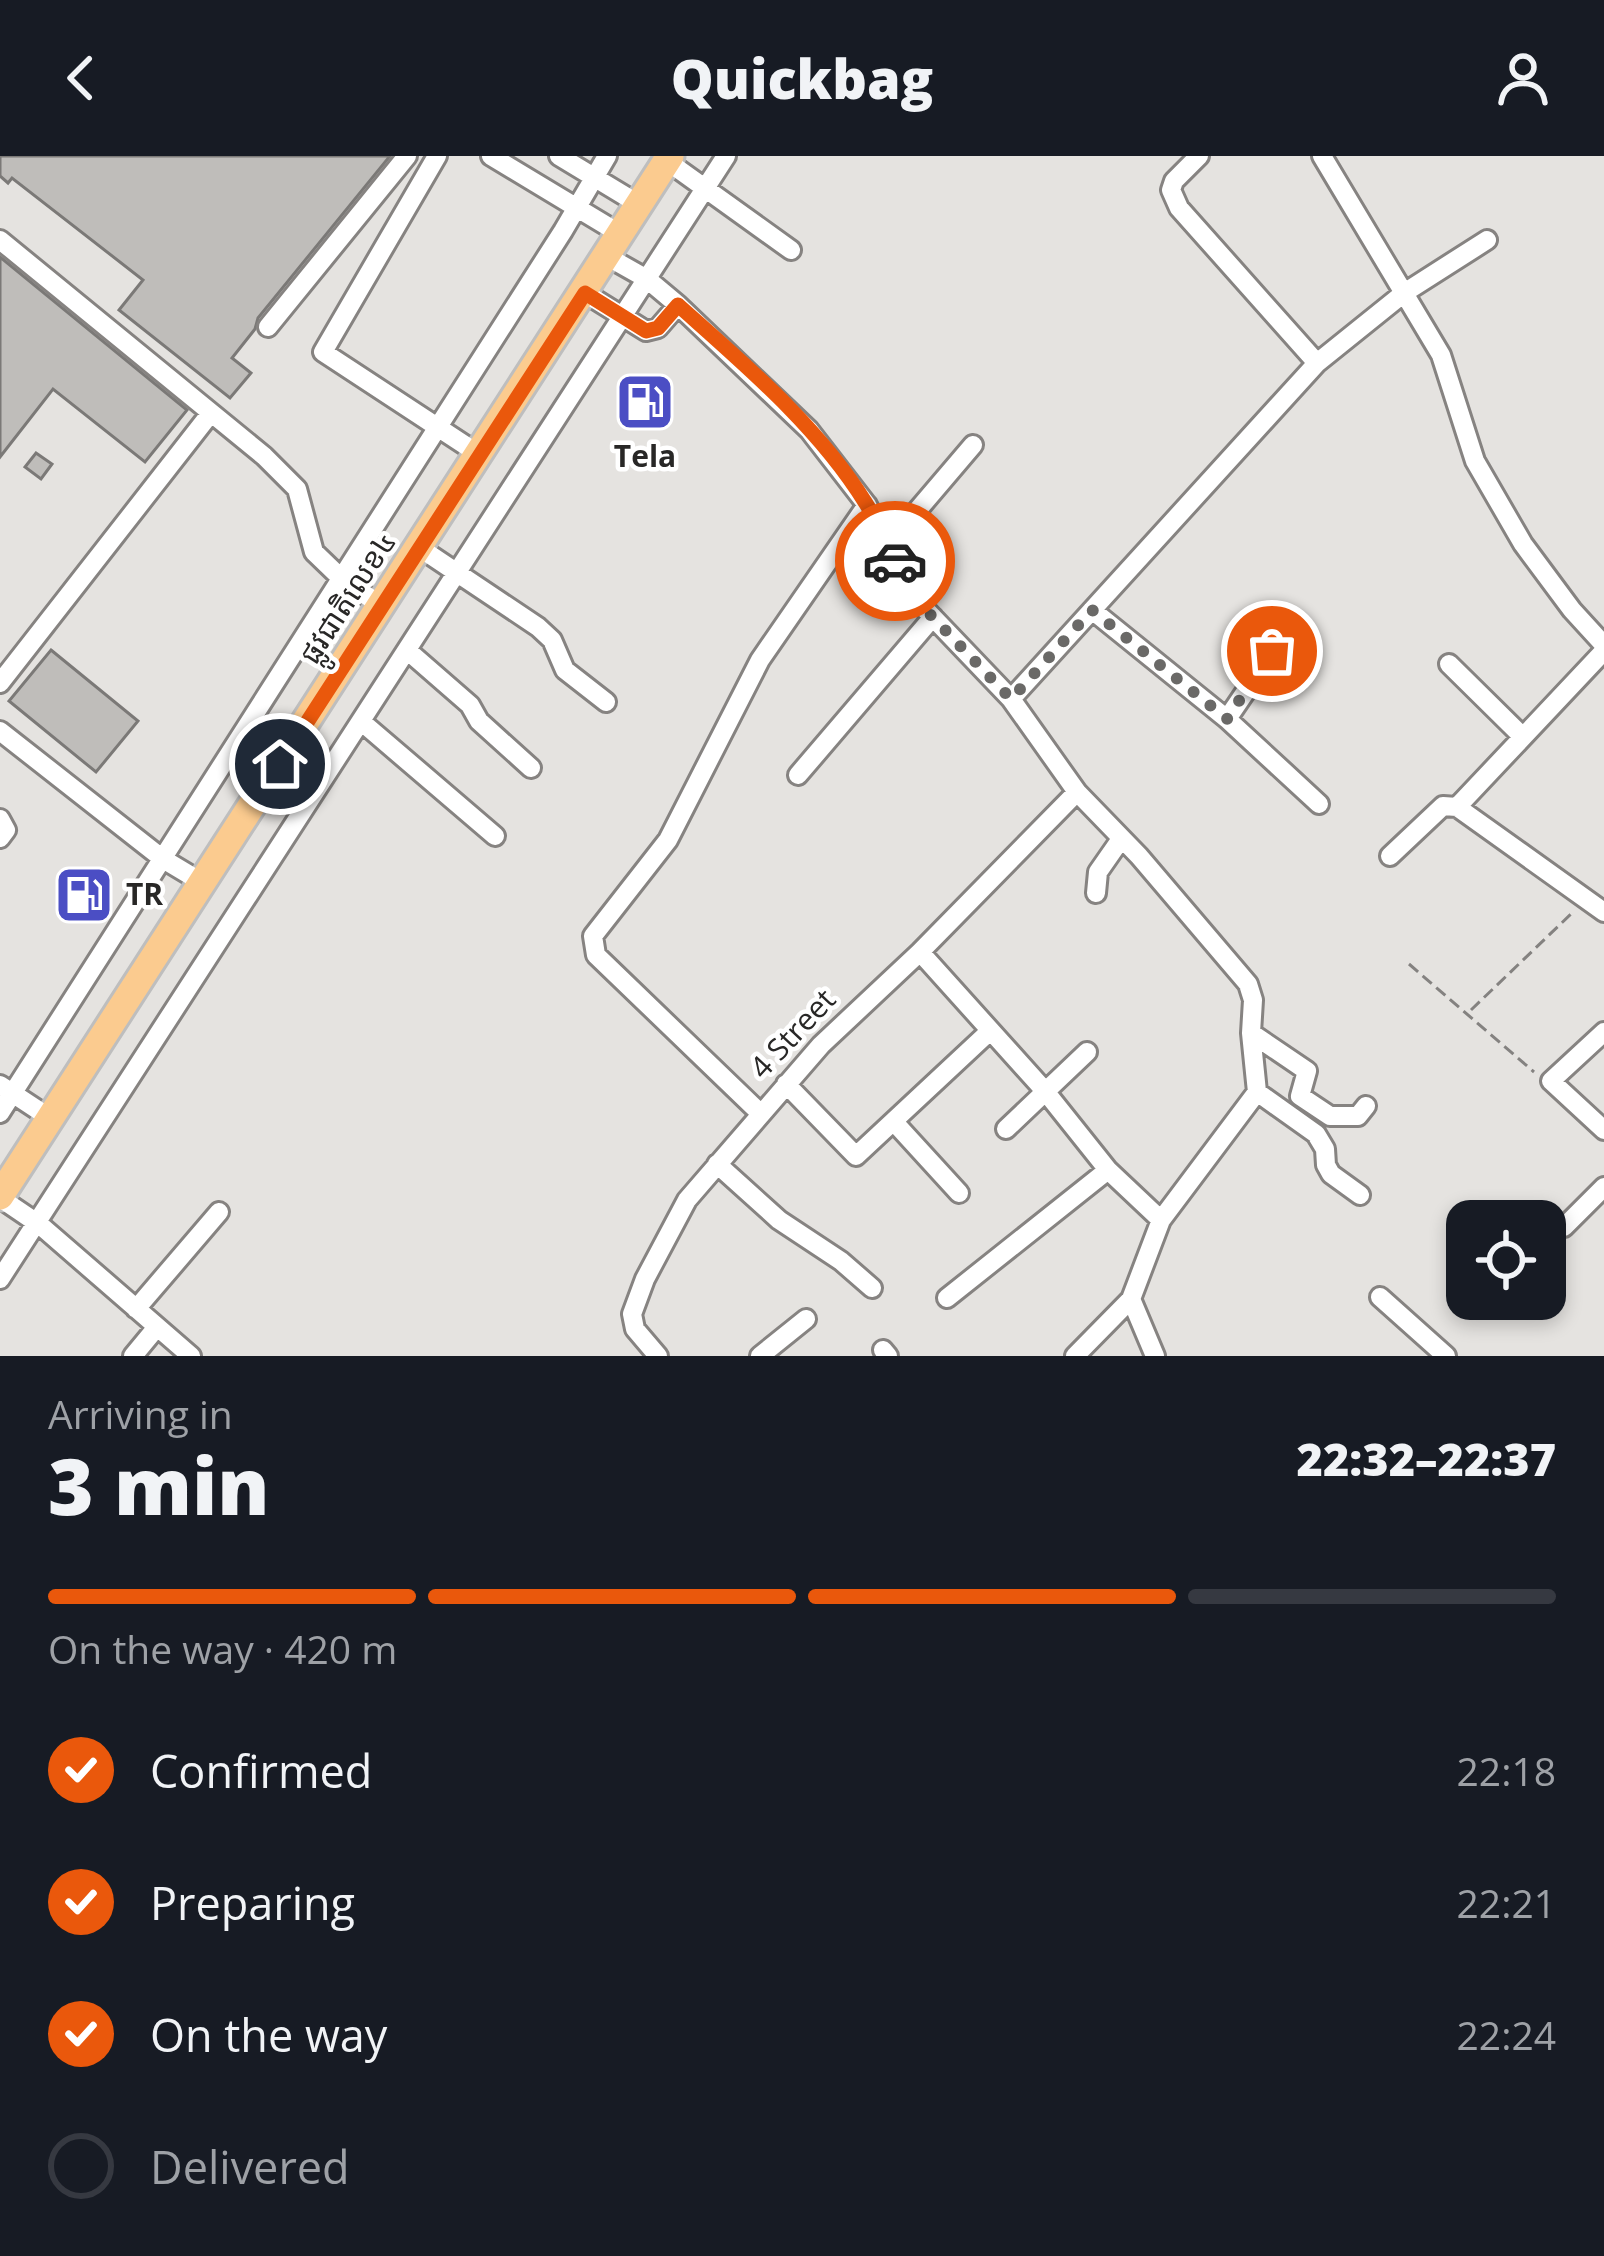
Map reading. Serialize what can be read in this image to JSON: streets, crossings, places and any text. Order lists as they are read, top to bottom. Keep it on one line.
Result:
{"streets":{"highway":["ផ្លូវជាតិលេខ៤"],"street":["4 Street"]},"places":{"fuel station":["Tela","TR"]},"page":{"header":"Quickbag","heading":["3 min","Arriving in","22:32–22:37"],"bar":"On the way · 420 m","list":[["Confirmed","22:18"],["Preparing","22:21"],["On the way","22:24"],"Delivered"]}}
